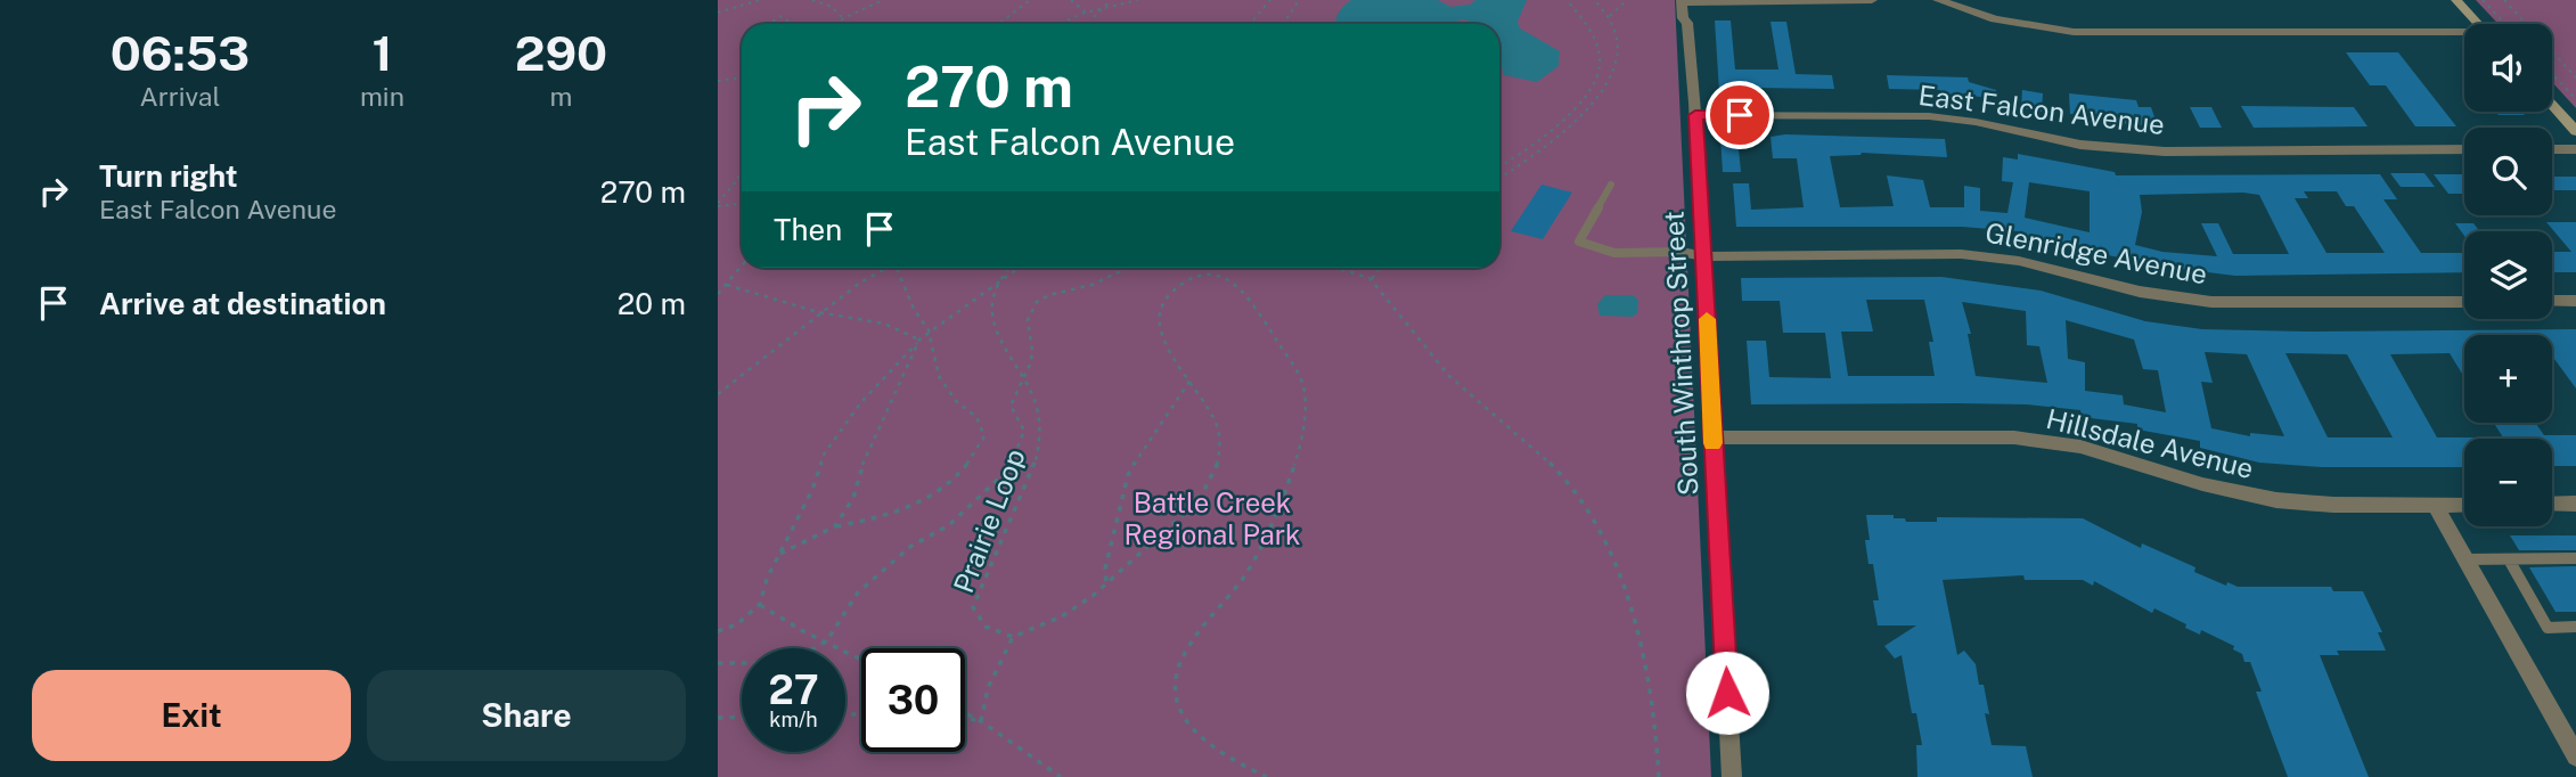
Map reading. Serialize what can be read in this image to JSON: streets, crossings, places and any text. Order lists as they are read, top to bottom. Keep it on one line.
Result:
{"streets":{"street":["East Falcon Avenue","Glenridge Avenue","South Winthrop Street","Hillsdale Avenue"],"path":["Prairie Loop"]},"crossings":[["East Falcon Avenue","South Winthrop Street"],["Glenridge Avenue","South Winthrop Street"],["South Winthrop Street","Hillsdale Avenue"]],"parks":["Battle Creek Regional Park"],"page":{"eta":["06:53","Arrival","1","min","290","m"],"map_buttons":["+","−"],"turn":["270 m","East Falcon Avenue"],"list":[{"name":"Turn right","note":"East Falcon Avenue","value":"270 m"},{"name":"Arrive at destination","value":"20 m"}],"then":"Then","speed":"27 km/h","limit":"30","buttons":["Exit","Share"]}}
